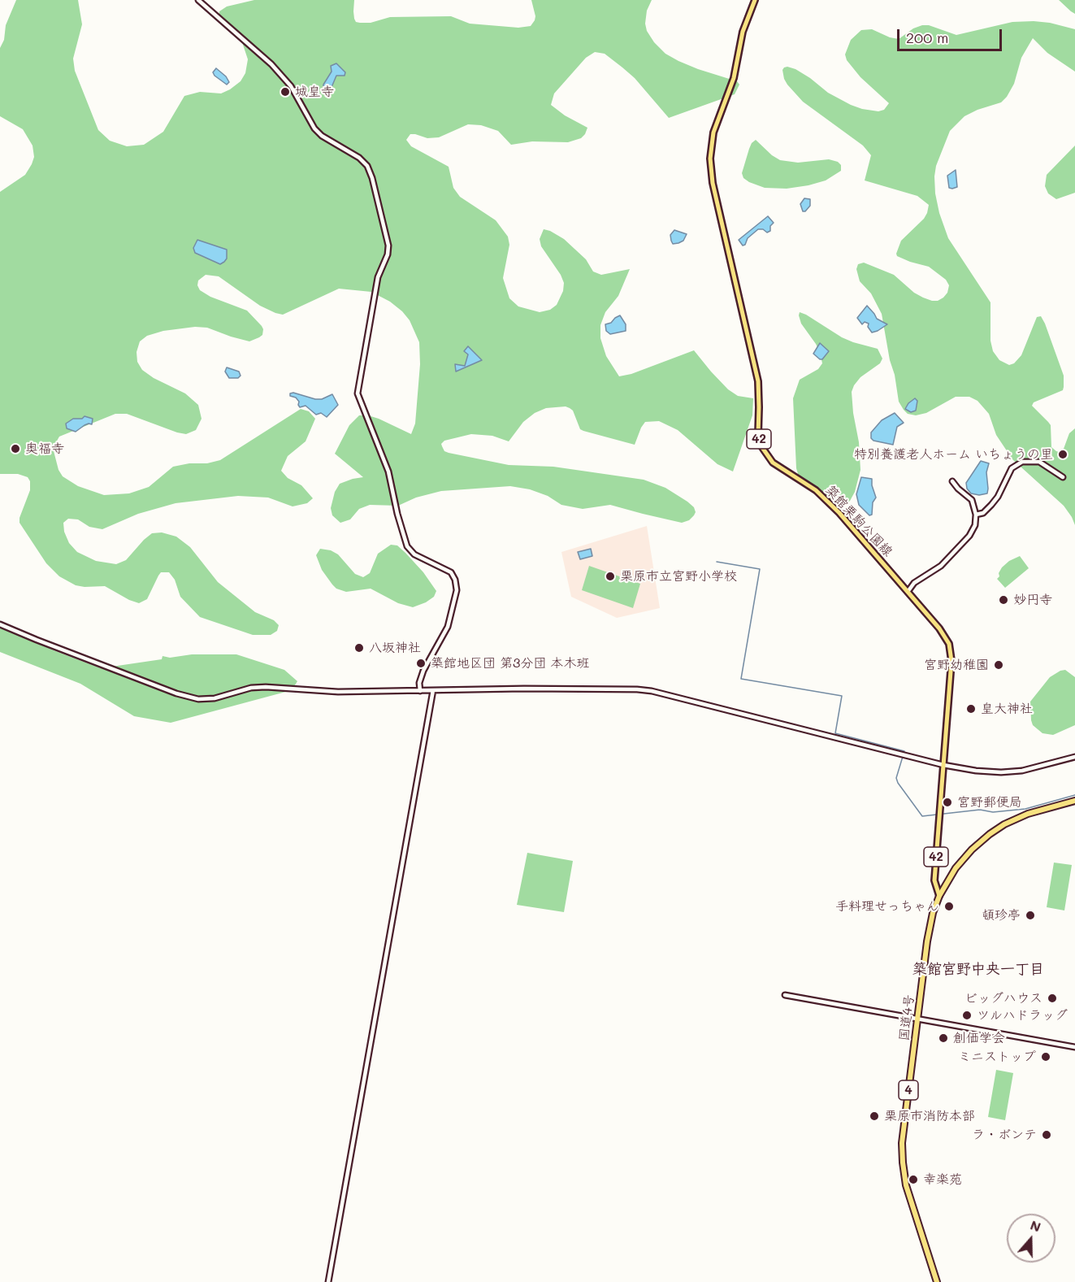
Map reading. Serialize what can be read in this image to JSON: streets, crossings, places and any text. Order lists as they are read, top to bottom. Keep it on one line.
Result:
{"streets":{"highway":["国道4号","4"],"main road":["42","築館栗駒公園線"]},"crossings":[["築館栗駒公園線","国道4号"]],"districts":["築館宮野中央一丁目"],"places":["城皇寺","奥福寺","特別養護老人ホーム いちょうの里","栗原市立宮野小学校","妙円寺","八坂神社","築館地区団 第3分団 本木班","宮野幼稚園","皇大神社","宮野郵便局","手料理せっちゃん","頓珍亭","ビッグハウス","ツルハドラッグ","創価学会","ミニストップ","栗原市消防本部","ラ・ボンテ","幸楽苑"],"scale_bar":"200 m","north":"top"}
